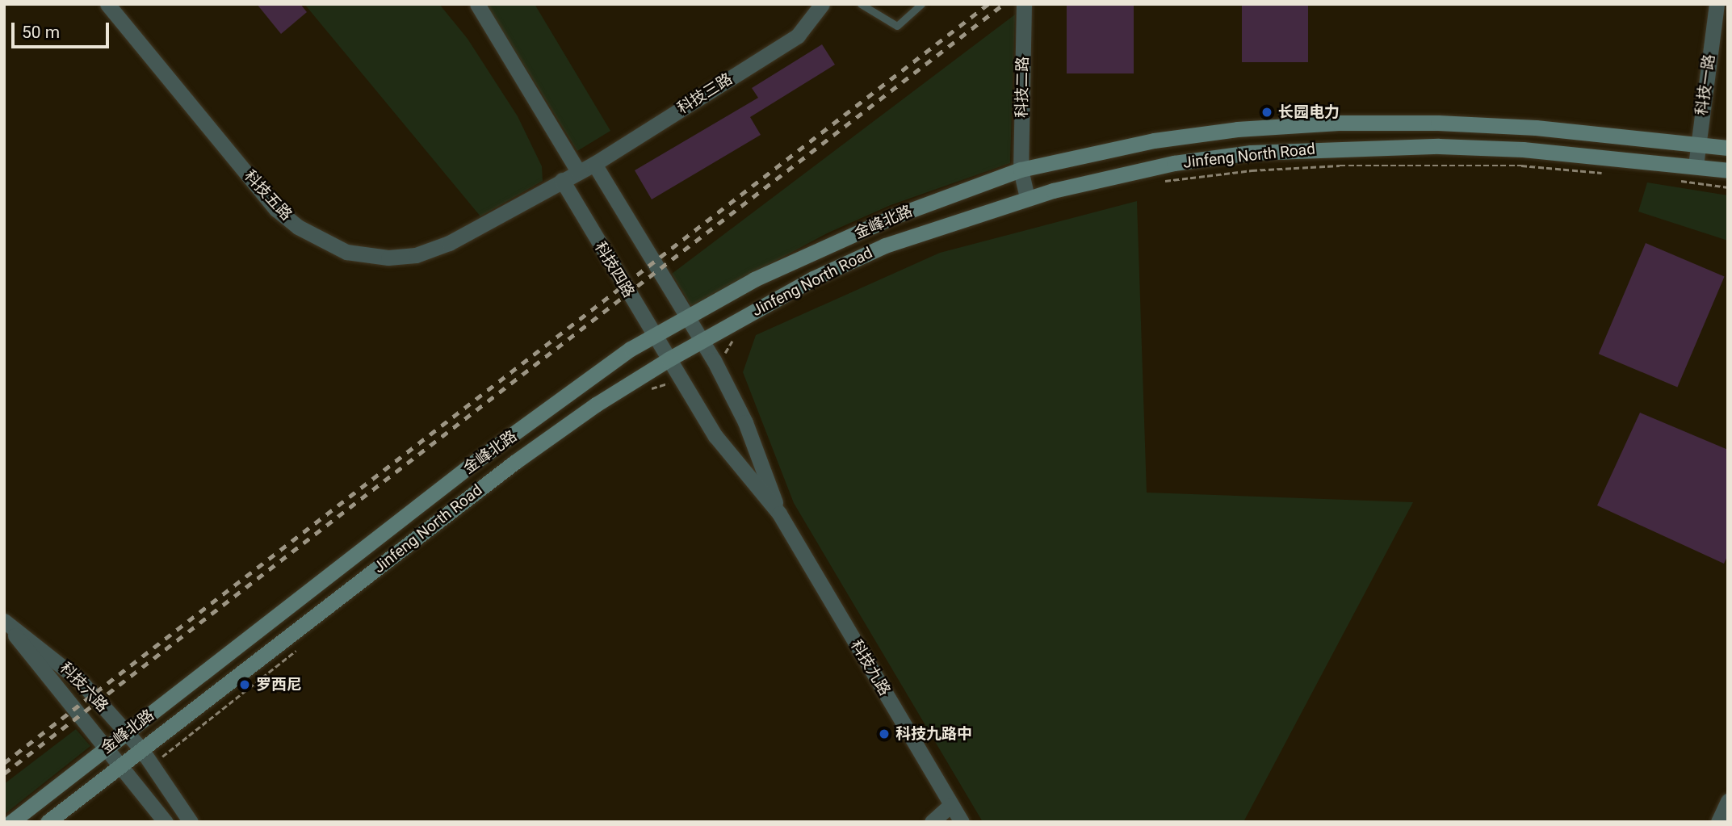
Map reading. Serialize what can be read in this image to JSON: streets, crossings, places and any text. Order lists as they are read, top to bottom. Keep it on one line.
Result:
{"streets":{"main road":["Jinfeng North Road","金峰北路"],"street":["科技一路","科技二路","科技三路","科技五路","科技四路","科技九路","科技六路"]},"crossings":[["科技一路","Jinfeng North Road"],["科技二路","Jinfeng North Road"],["科技二路","金峰北路"],["科技三路","科技五路"],["Jinfeng North Road","金峰北路"],["Jinfeng North Road","科技四路"],["Jinfeng North Road","科技九路"],["Jinfeng North Road","科技六路"],["科技五路","科技四路"],["金峰北路","科技四路"],["金峰北路","科技六路"],["科技四路","科技九路"]],"places":["长园电力","罗西尼","科技九路中"],"scale_bar":"50 m"}
